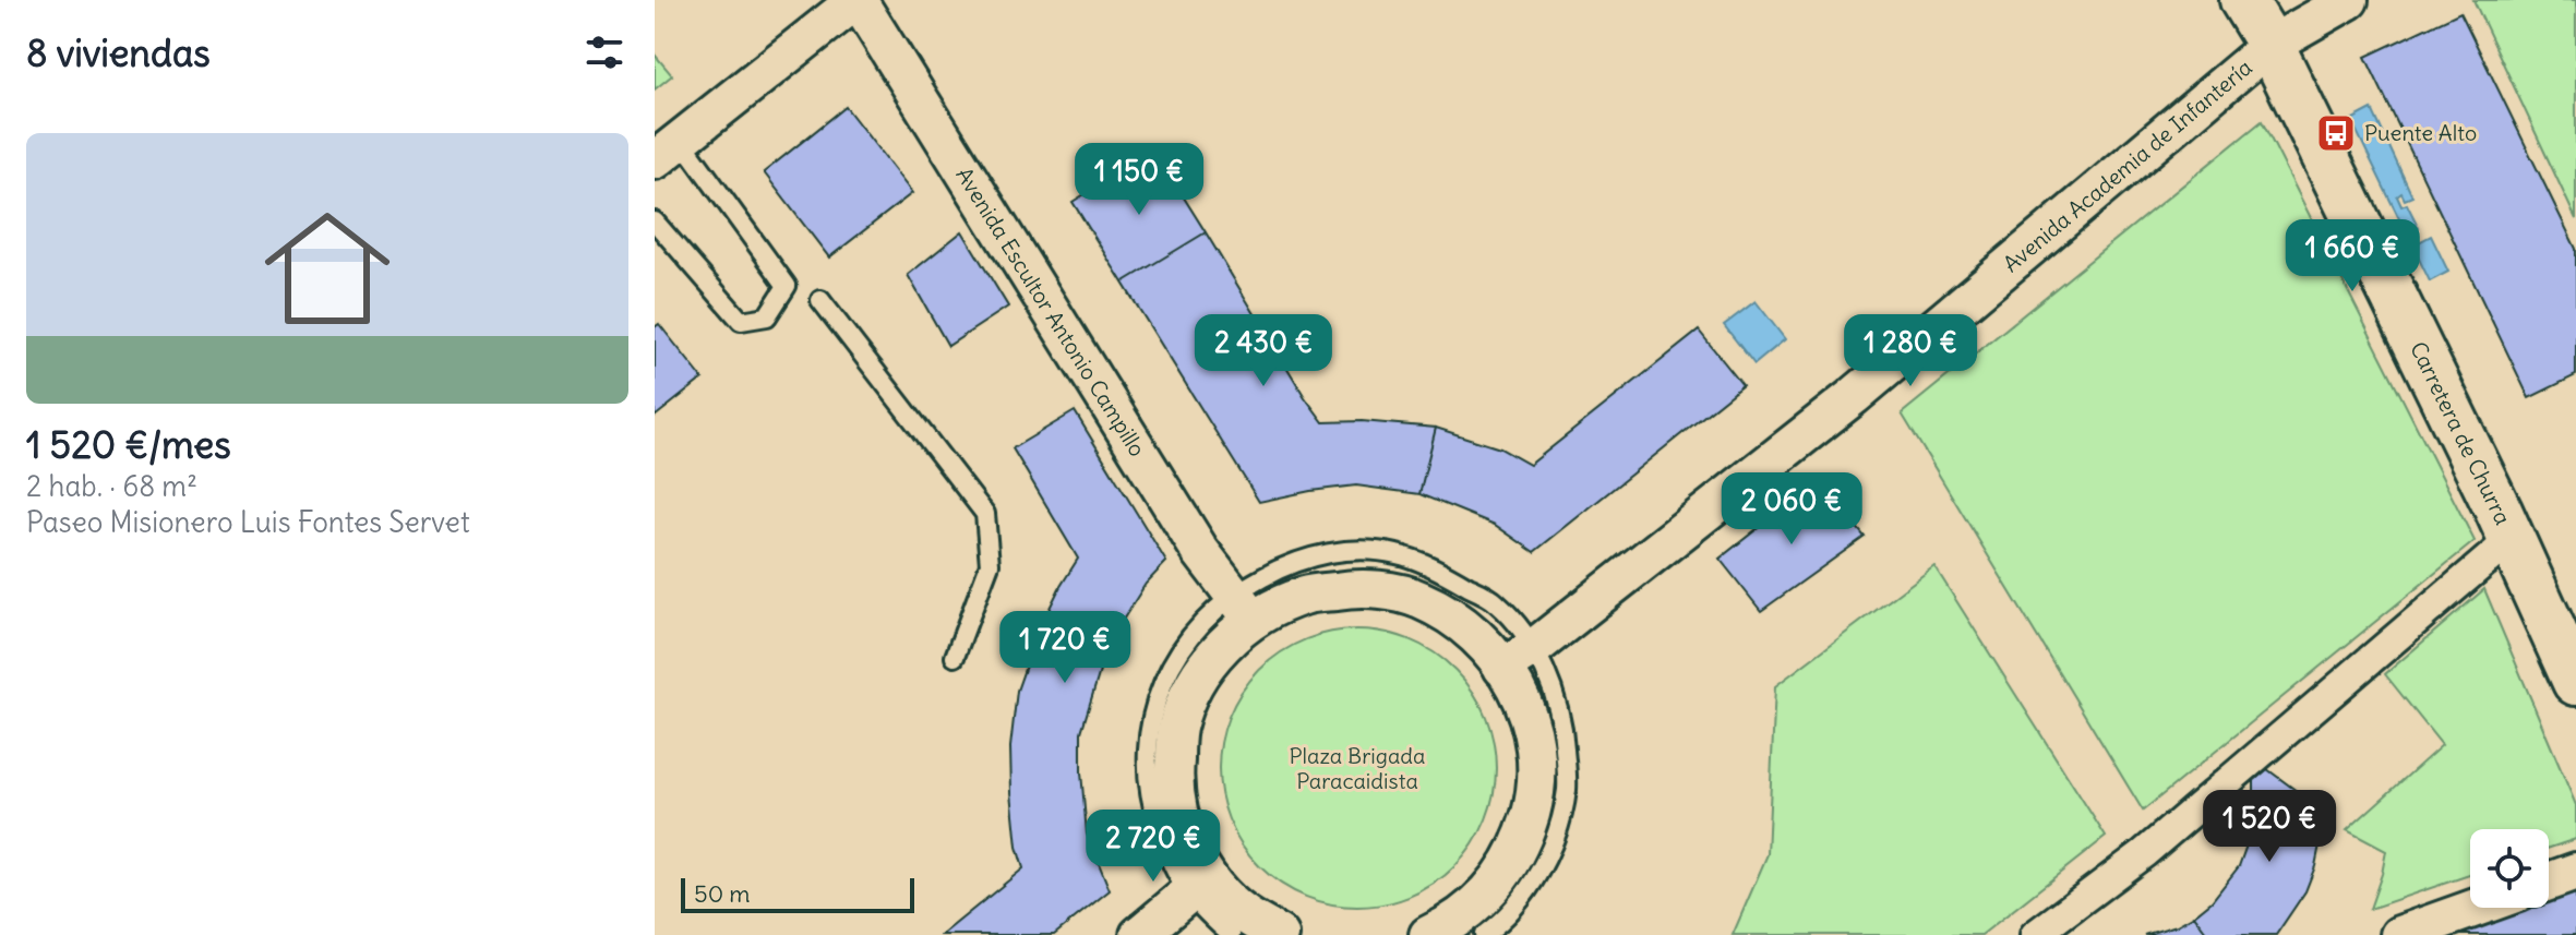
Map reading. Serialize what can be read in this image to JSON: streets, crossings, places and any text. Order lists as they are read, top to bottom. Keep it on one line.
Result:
{"streets":{"street":["Avenida Academia de Infantería","Avenida Escultor Antonio Campillo","Carretera de Churra"]},"crossings":[["Avenida Academia de Infantería","Carretera de Churra"]],"parks":["Plaza Brigada Paracaidista"],"places":{"bus stop":["Puente Alto"]},"scale_bar":"50 m","page":{"heading":"8 viviendas","list":[{"name":"1 520 €/mes","note":"2 hab. · 68 m² · Paseo Misionero Luis Fontes Servet"}],"price":["1 150 €","1 660 €","2 430 €","1 280 €","2 060 €","1 720 €","1 520 €","2 720 €"],"scale":"50 m"}}
